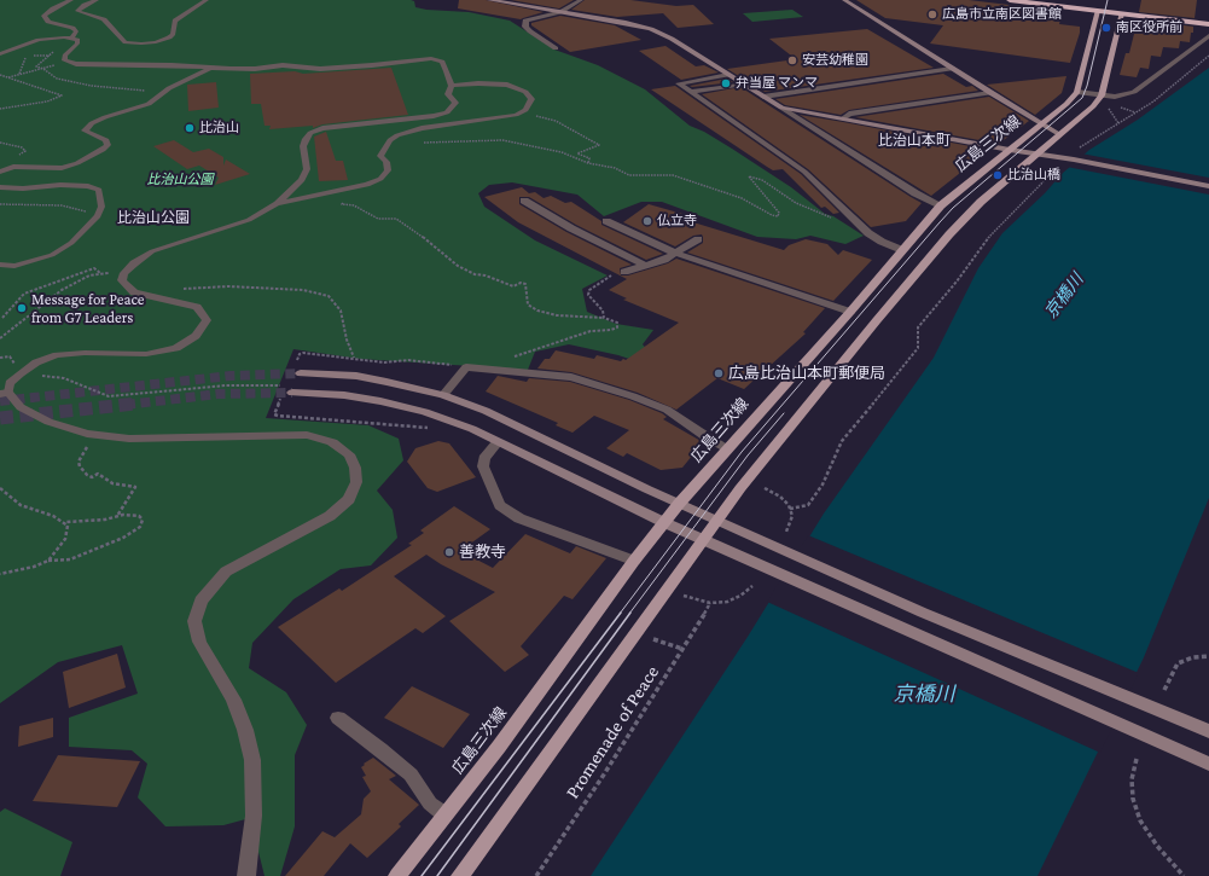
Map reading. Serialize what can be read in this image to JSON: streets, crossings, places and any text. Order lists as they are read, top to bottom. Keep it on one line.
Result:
{"streets":{"main road":["広島三次線"],"path":["Promenade of Peace"]},"districts":["比治山本町","比治山公園"],"water":["京橋川"],"parks":["比治山公園"],"places":["広島市立南区図書館","南区役所前","安芸幼稚園","弁当屋 マンマ","比治山","比治山橋","仏立寺","Message for Peace from G7 Leaders","広島比治山本町郵便局","善教寺"]}
